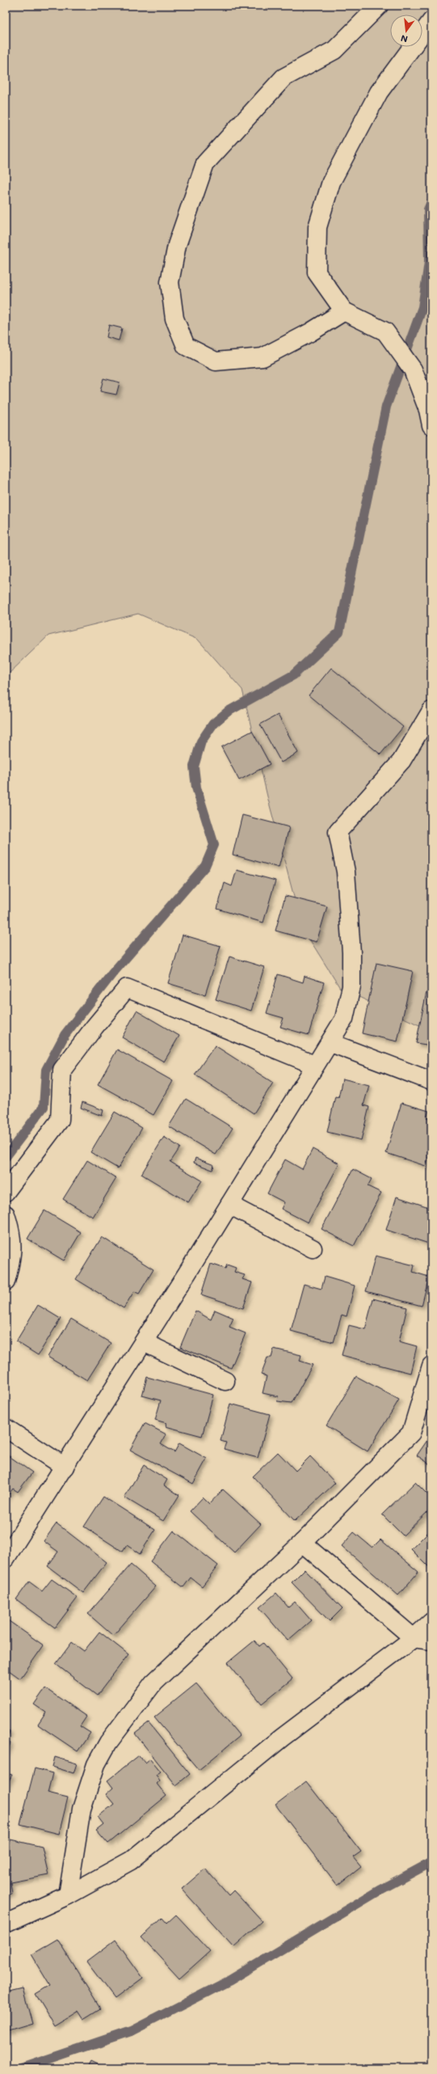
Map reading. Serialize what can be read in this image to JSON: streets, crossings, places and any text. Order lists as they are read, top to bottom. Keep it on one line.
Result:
{"north":"bottom"}
